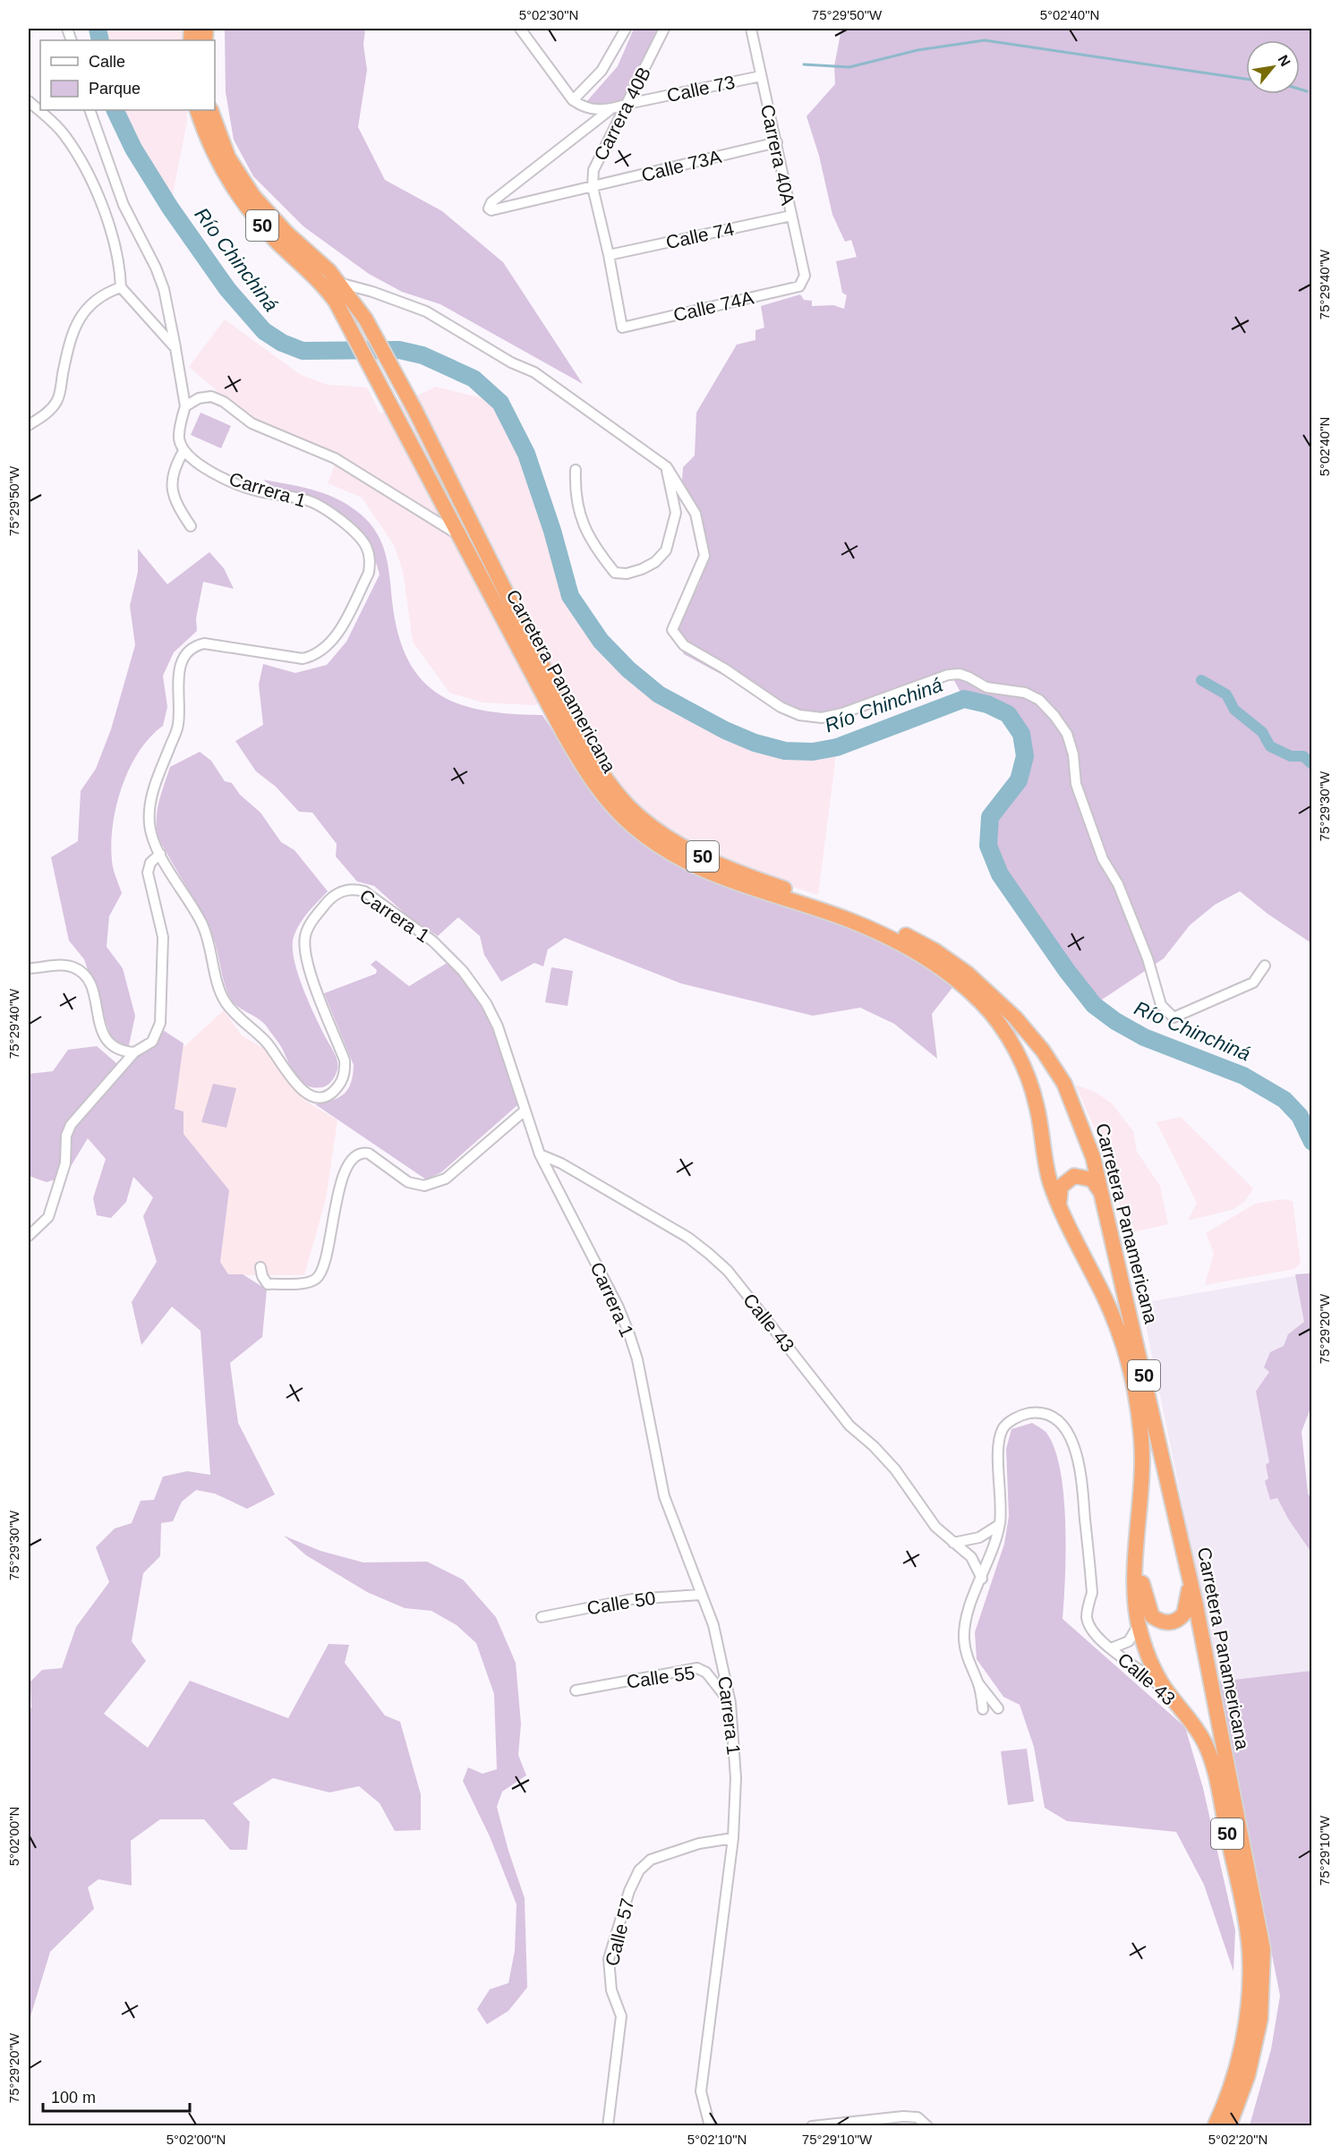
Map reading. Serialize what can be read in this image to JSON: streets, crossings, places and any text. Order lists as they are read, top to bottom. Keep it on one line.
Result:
{"streets":{"highway":["50","Carretera Panamericana"],"street":["Calle 73","Carrera 40B","Carrera 40A","Calle 73A","Calle 74","Calle 74A","Carrera 1","Calle 43","Calle 50","Calle 55","Calle 57"]},"crossings":[["Calle 73","Carrera 40B"],["Calle 73","Carrera 40A"],["Calle 73","Calle 73A"],["Carrera 40B","Calle 73A"],["Carrera 40B","Calle 74"],["Carrera 40B","Calle 74A"],["Carrera 40A","Calle 73A"],["Carrera 40A","Calle 74"],["Carrera 40A","Calle 74A"],["Carrera 1","Calle 43"],["Carrera 1","Calle 50"],["Carrera 1","Calle 55"],["Carrera 1","Calle 57"],["Carretera Panamericana","Calle 43"]],"water":["Río Chinchiná"],"legend":["Calle","Parque"],"scale_bar":"100 m","north":"top right","coordinates":["5°02'30\"N","75°29'50\"W","5°02'40\"N","75°29'40\"W","75°29'30\"W","75°29'20\"W","5°02'00\"N","75°29'10\"W","5°02'10\"N","5°02'20\"N"]}
